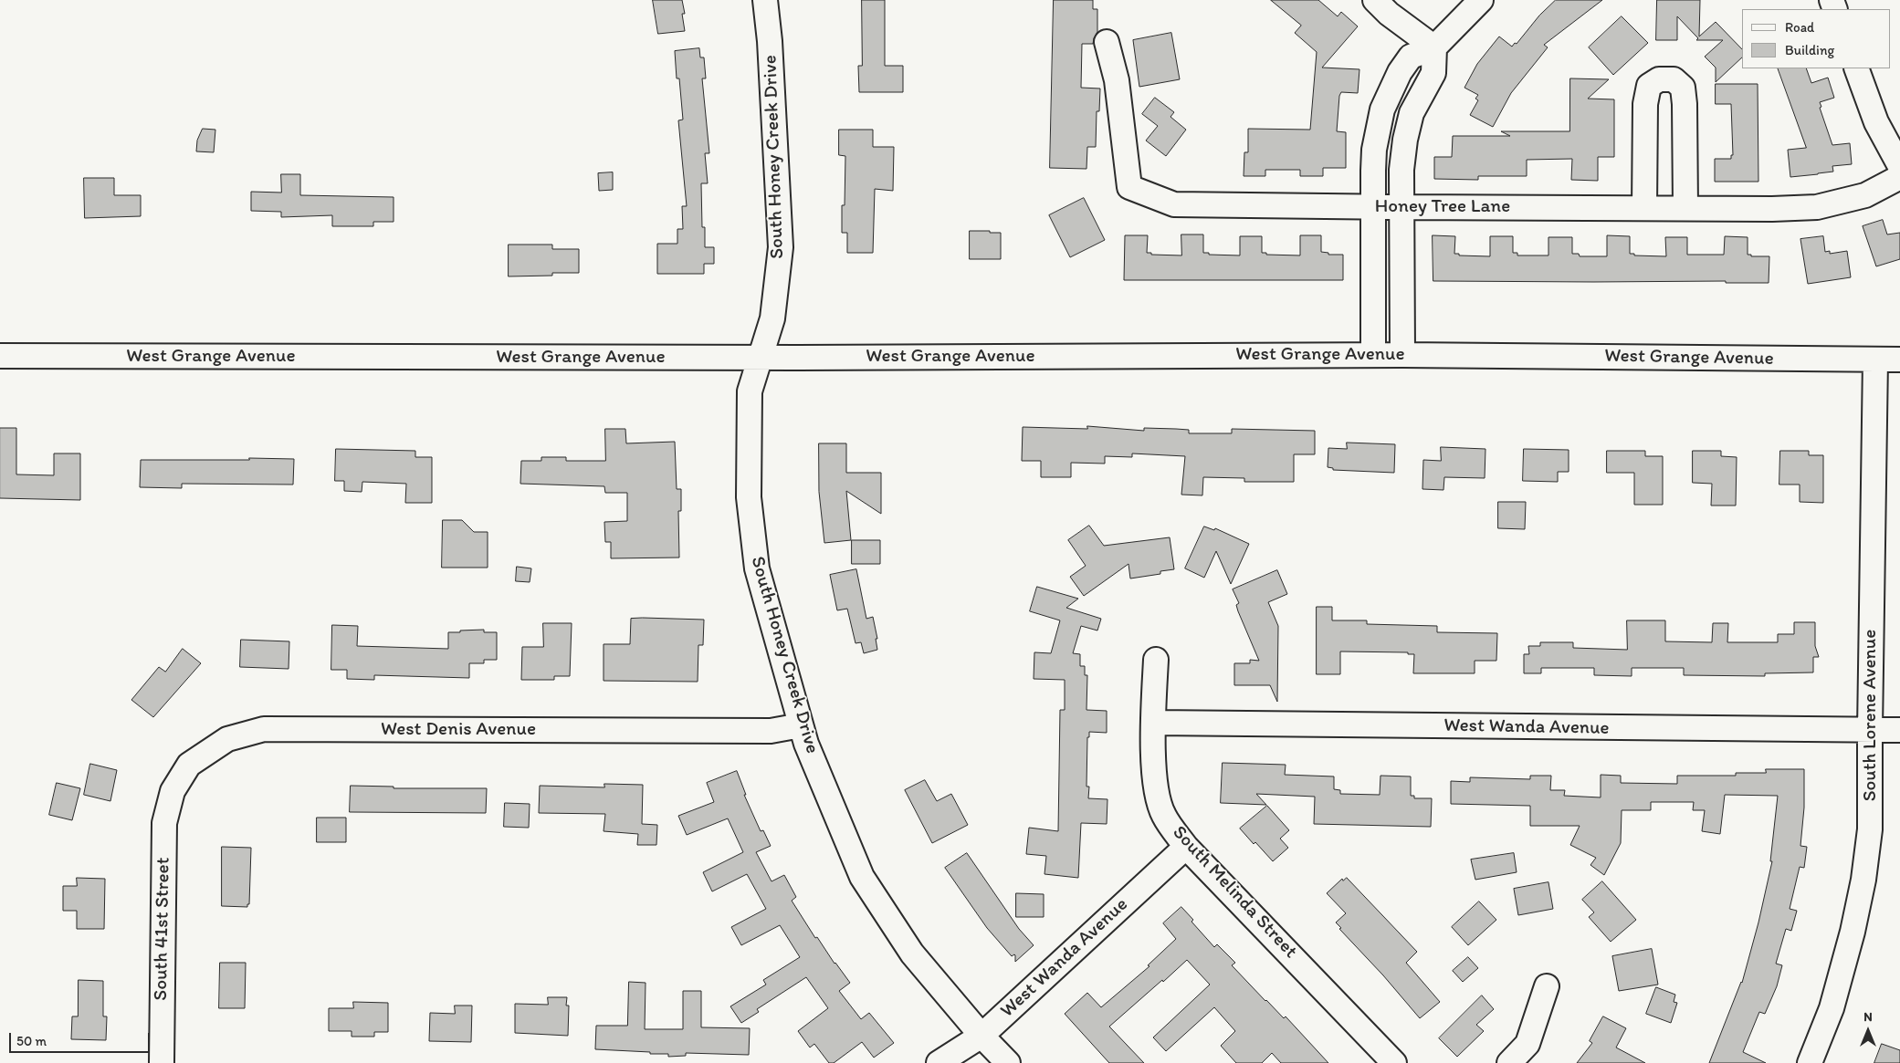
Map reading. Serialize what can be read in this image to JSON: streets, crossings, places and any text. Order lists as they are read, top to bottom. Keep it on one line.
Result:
{"streets":{"street":["South Honey Creek Drive","Honey Tree Lane","West Grange Avenue","South Lorene Avenue","West Wanda Avenue","West Denis Avenue","South Melinda Street","South 41st Street"]},"crossings":[["South Honey Creek Drive","West Grange Avenue"],["South Honey Creek Drive","West Wanda Avenue"],["South Honey Creek Drive","West Denis Avenue"],["West Grange Avenue","South Lorene Avenue"],["South Lorene Avenue","West Wanda Avenue"],["West Wanda Avenue","South Melinda Street"],["West Denis Avenue","South 41st Street"]],"legend":["Road","Building"],"scale_bar":"50 m","north":"top"}
